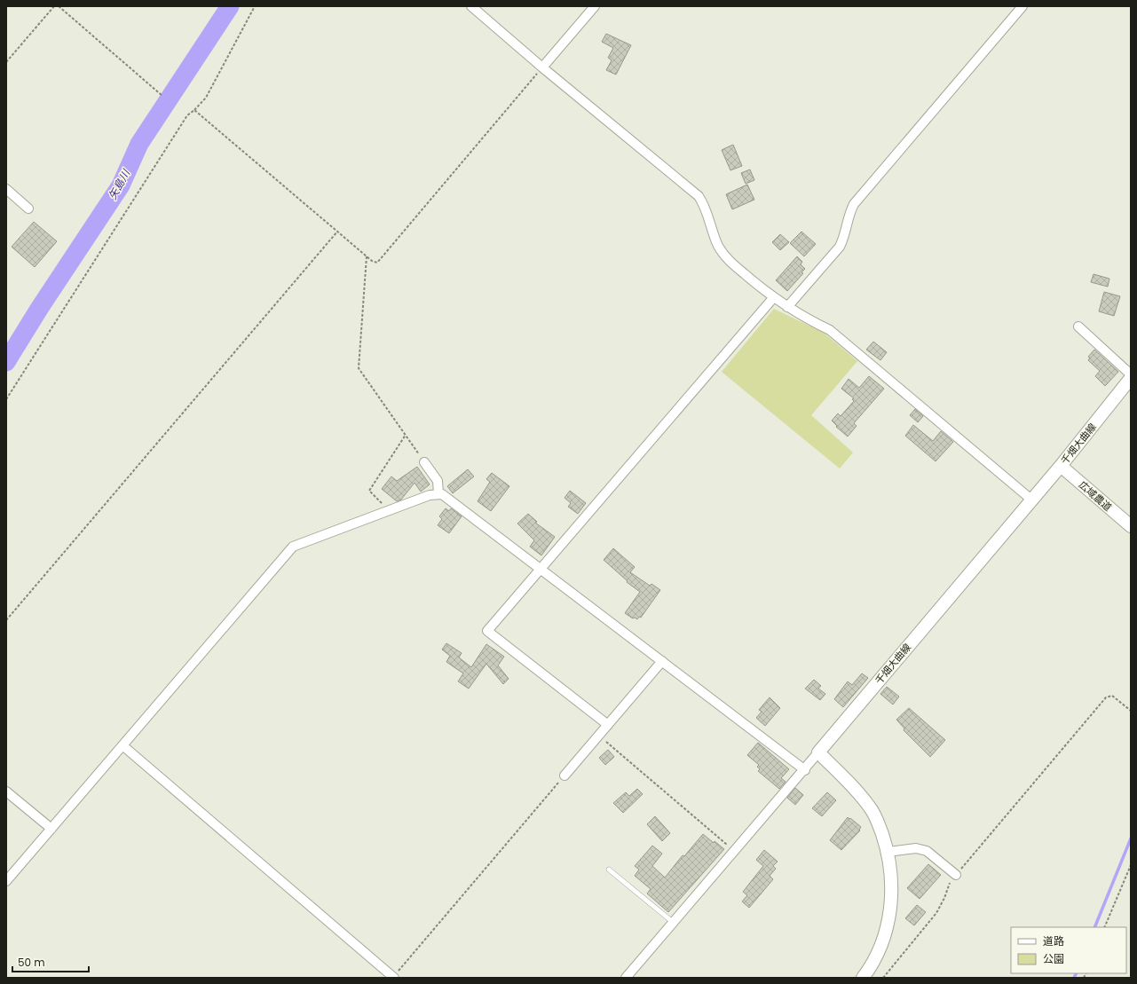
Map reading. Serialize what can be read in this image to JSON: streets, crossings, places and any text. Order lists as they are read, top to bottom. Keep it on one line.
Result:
{"streets":{"main road":["千畑大曲線","広域農道"]},"crossings":[["千畑大曲線","広域農道"]],"water":["矢島川"],"legend":["道路","公園"],"scale_bar":"50 m"}
